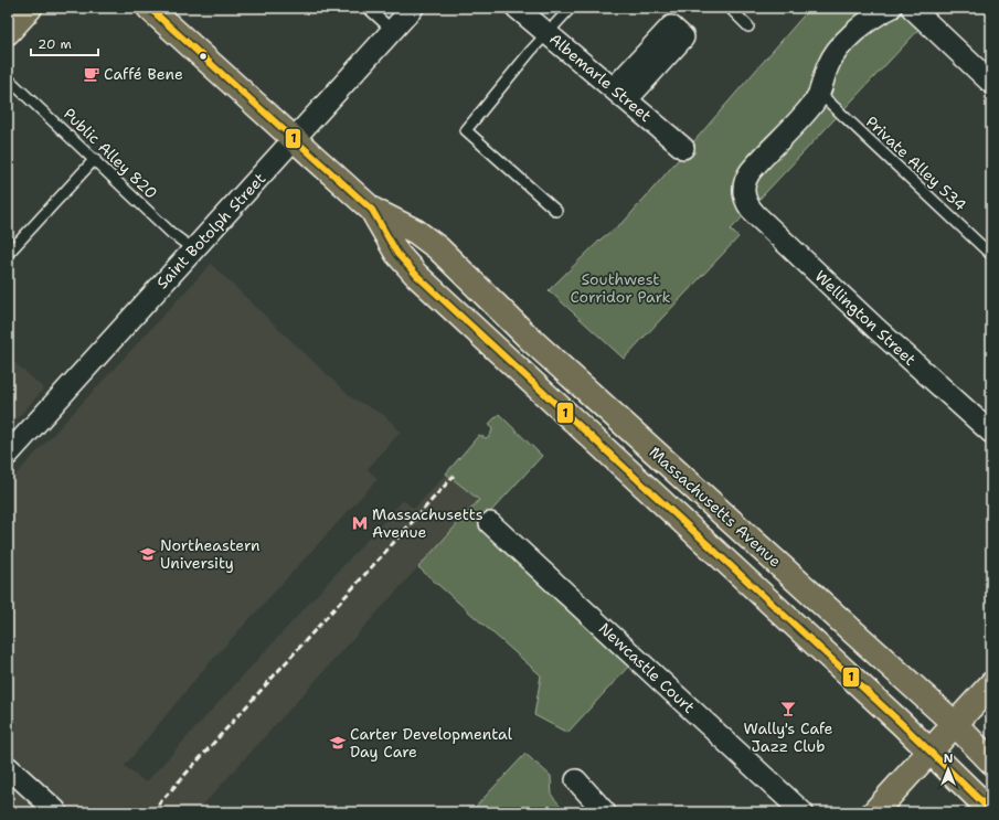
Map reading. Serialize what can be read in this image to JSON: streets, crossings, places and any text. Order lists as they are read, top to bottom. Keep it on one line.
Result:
{"streets":{"main road":["Massachusetts Avenue"],"street":["Albemarle Street","Saint Botolph Street","Wellington Street","Newcastle Court"],"lane":["Public Alley 820","Private Alley 534"]},"crossings":[["Public Alley 820","Saint Botolph Street"],["Private Alley 534","Wellington Street"],["Saint Botolph Street","Massachusetts Avenue"]],"parks":["Southwest Corridor Park"],"places":{"cafe":["Caffé Bene"],"metro station":["Massachusetts Avenue"],"school or university":["Northeastern University","Carter Developmental Day Care"],"bar":["Wally's Cafe Jazz Club"]},"lines":["transit line 1"],"scale_bar":"20 m","north":"top"}
